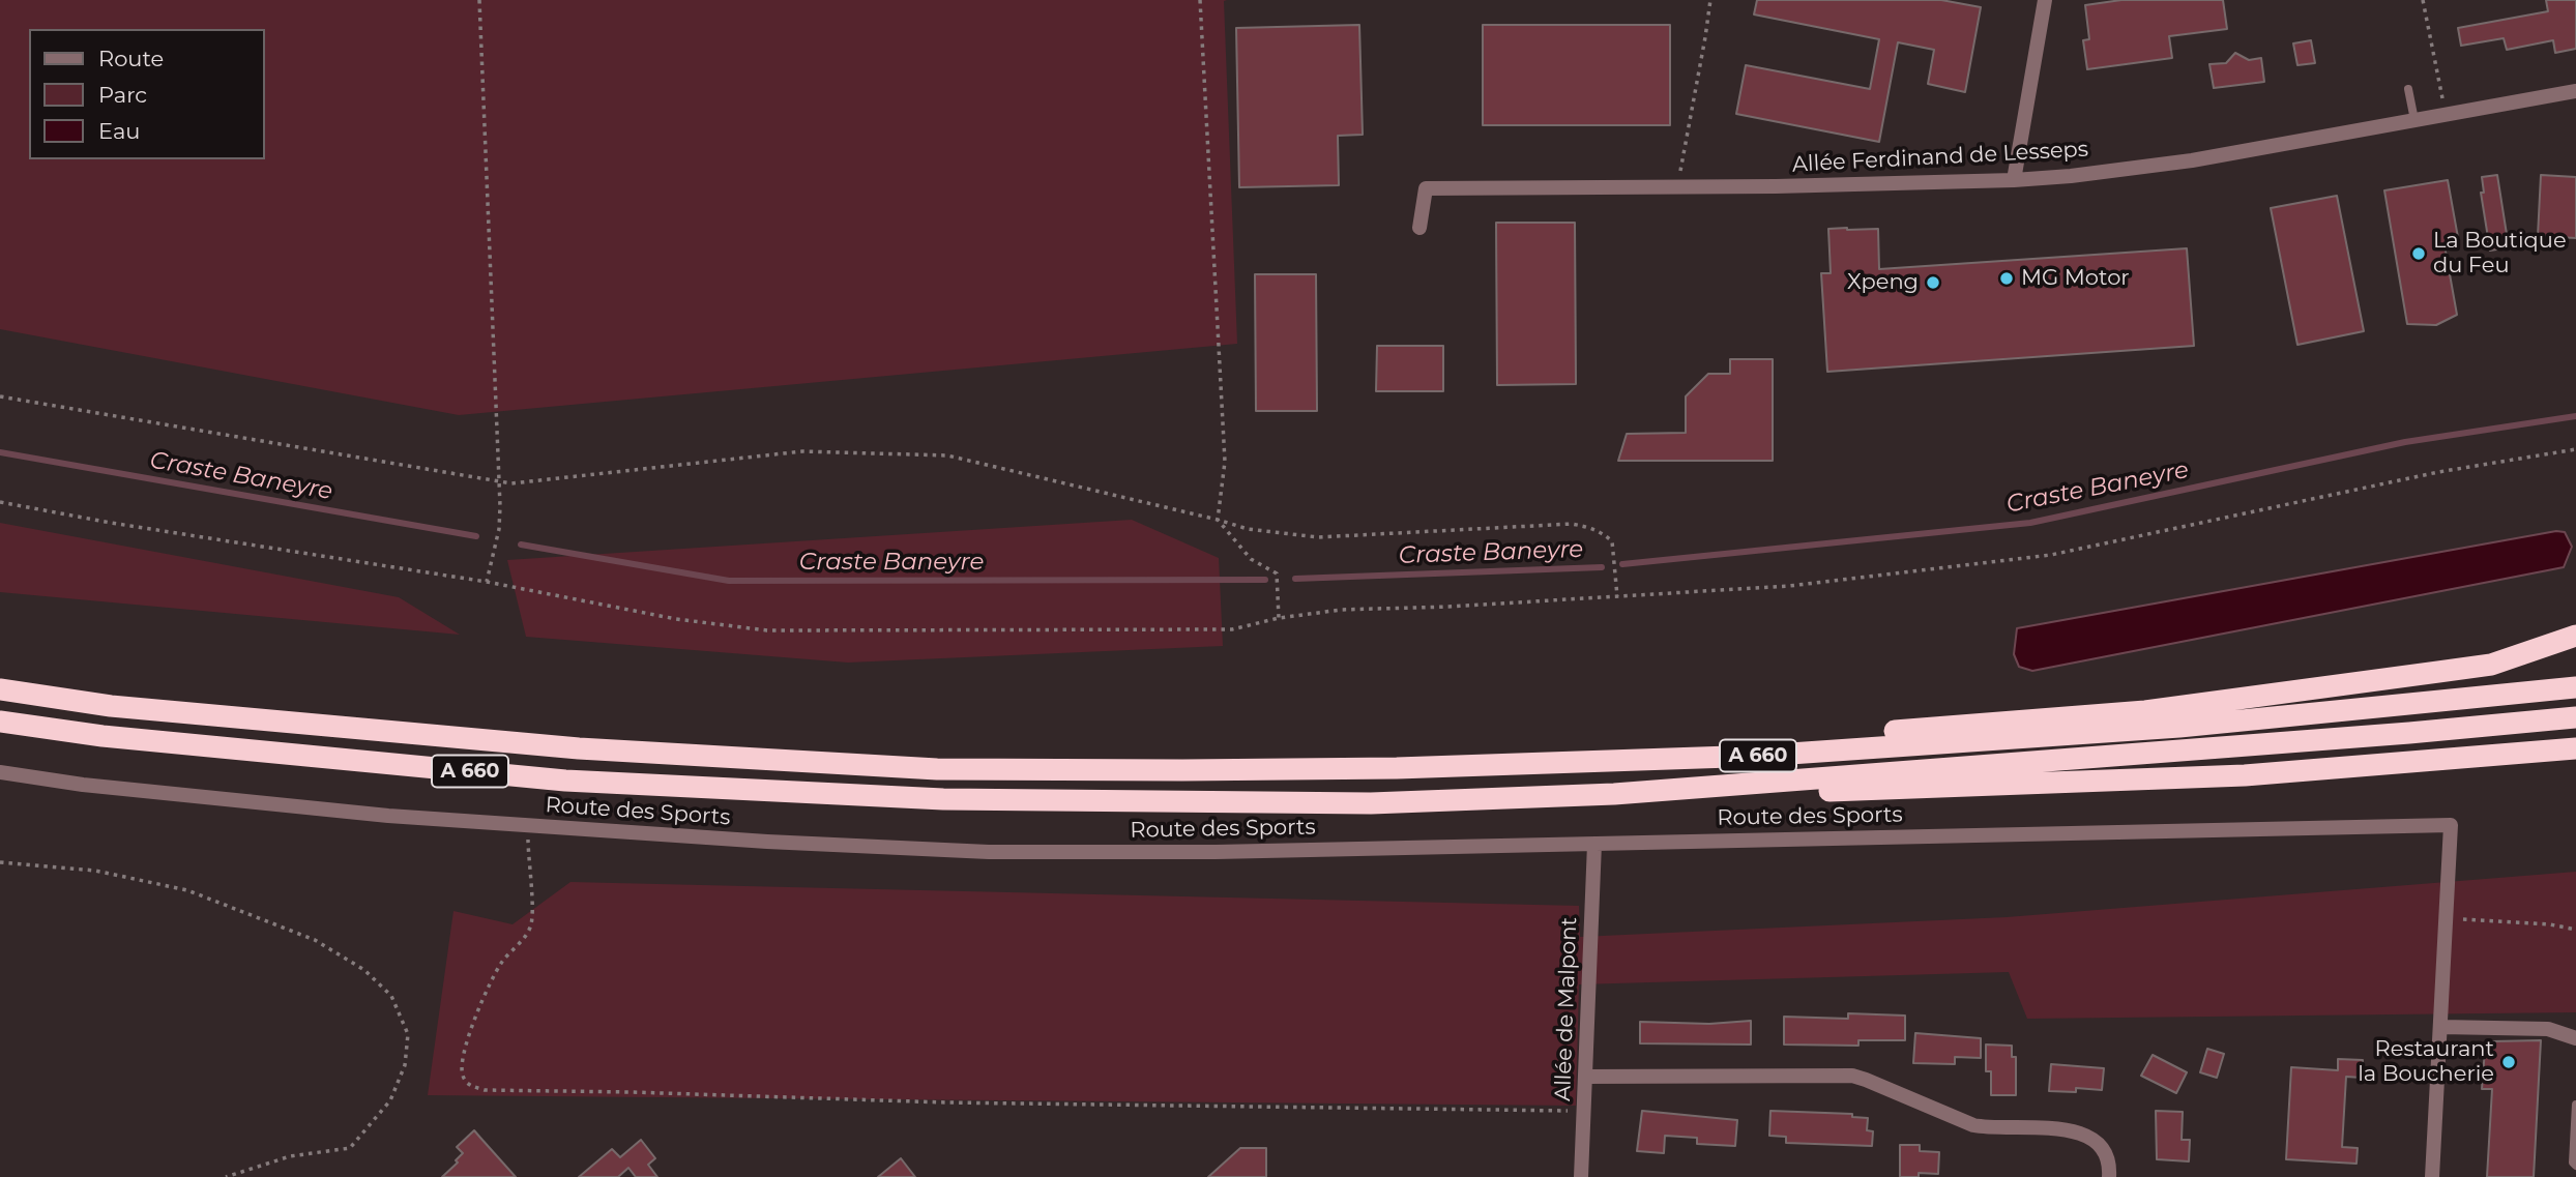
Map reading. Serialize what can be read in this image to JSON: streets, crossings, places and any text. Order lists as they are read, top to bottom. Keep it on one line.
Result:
{"streets":{"highway":["A 660"],"street":["Allée Ferdinand de Lesseps","Route des Sports","Allée de Malpont"]},"crossings":[["Route des Sports","Allée de Malpont"]],"water":["Craste Baneyre"],"places":["La Boutique du Feu","MG Motor","Xpeng","Restaurant la Boucherie"],"legend":["Route","Parc","Eau"]}
